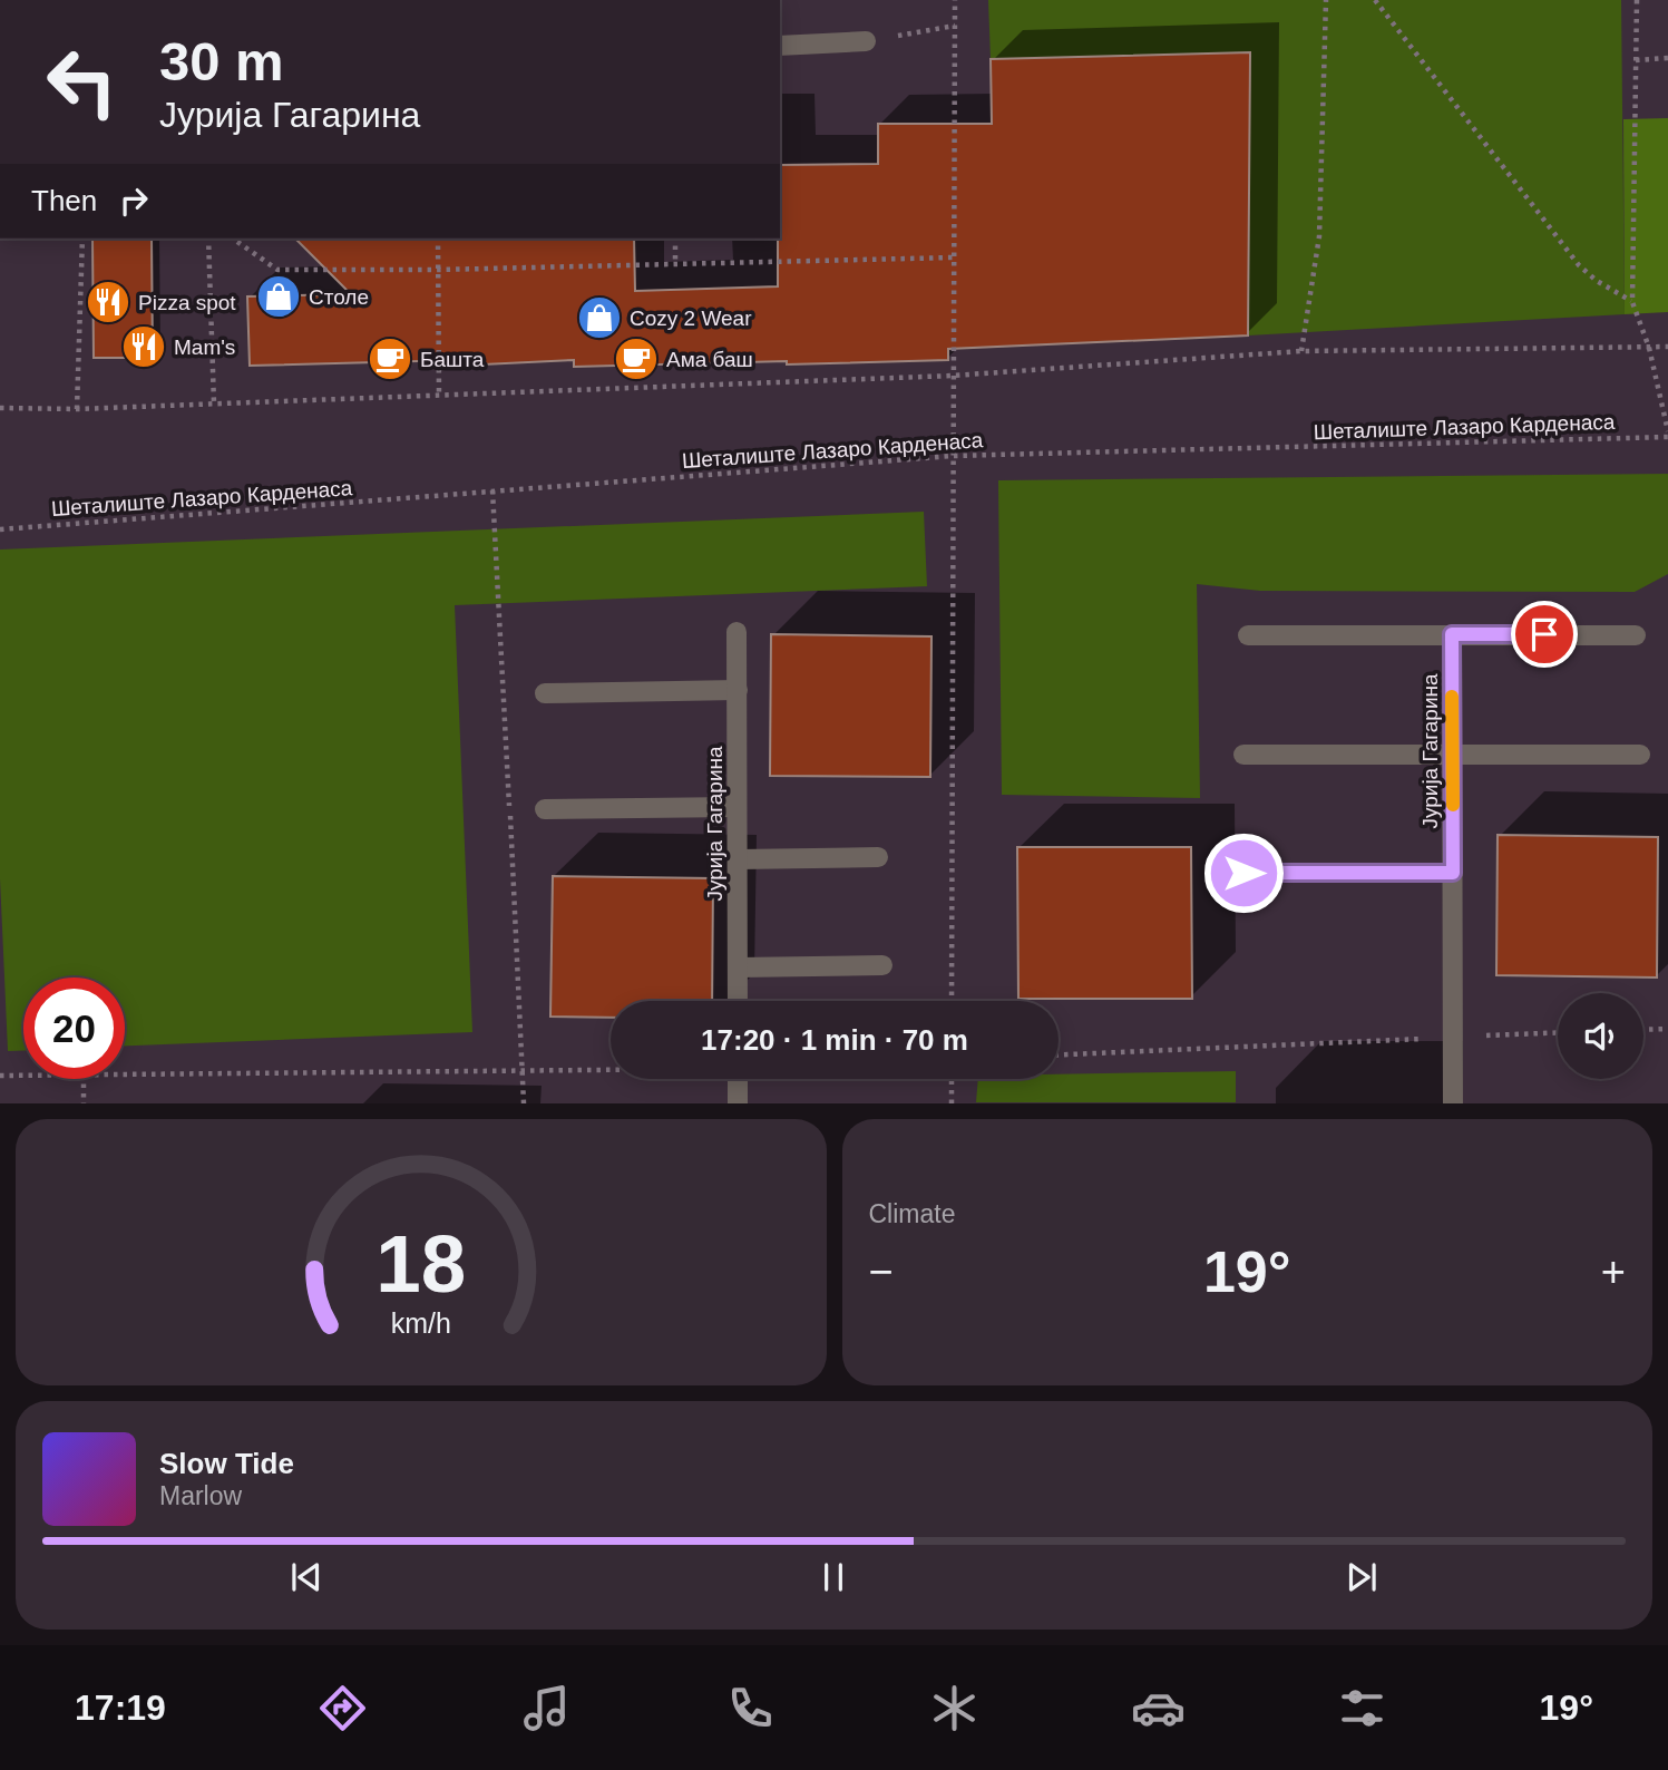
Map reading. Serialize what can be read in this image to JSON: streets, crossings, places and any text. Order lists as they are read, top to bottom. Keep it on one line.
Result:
{"streets":{"street":["Јурија Гагарина"],"path":["Шеталиште Лазаро Карденаса"]},"places":{"shop":["Столе","Cozy 2 Wear"],"restaurant":["Pizza spot","Mam's"],"cafe":["Башта","Ама баш"]},"page":{"turn":["30 m","Јурија Гагарина"],"then":"Then","limit":"20","trip":"17:20 · 1 min · 70 m","tile":"Climate","heat":["−","19°","+"],"song":["Slow Tide","Marlow"],"tabs":["17:19","19°"],"gauge":["18","km/h"]}}
